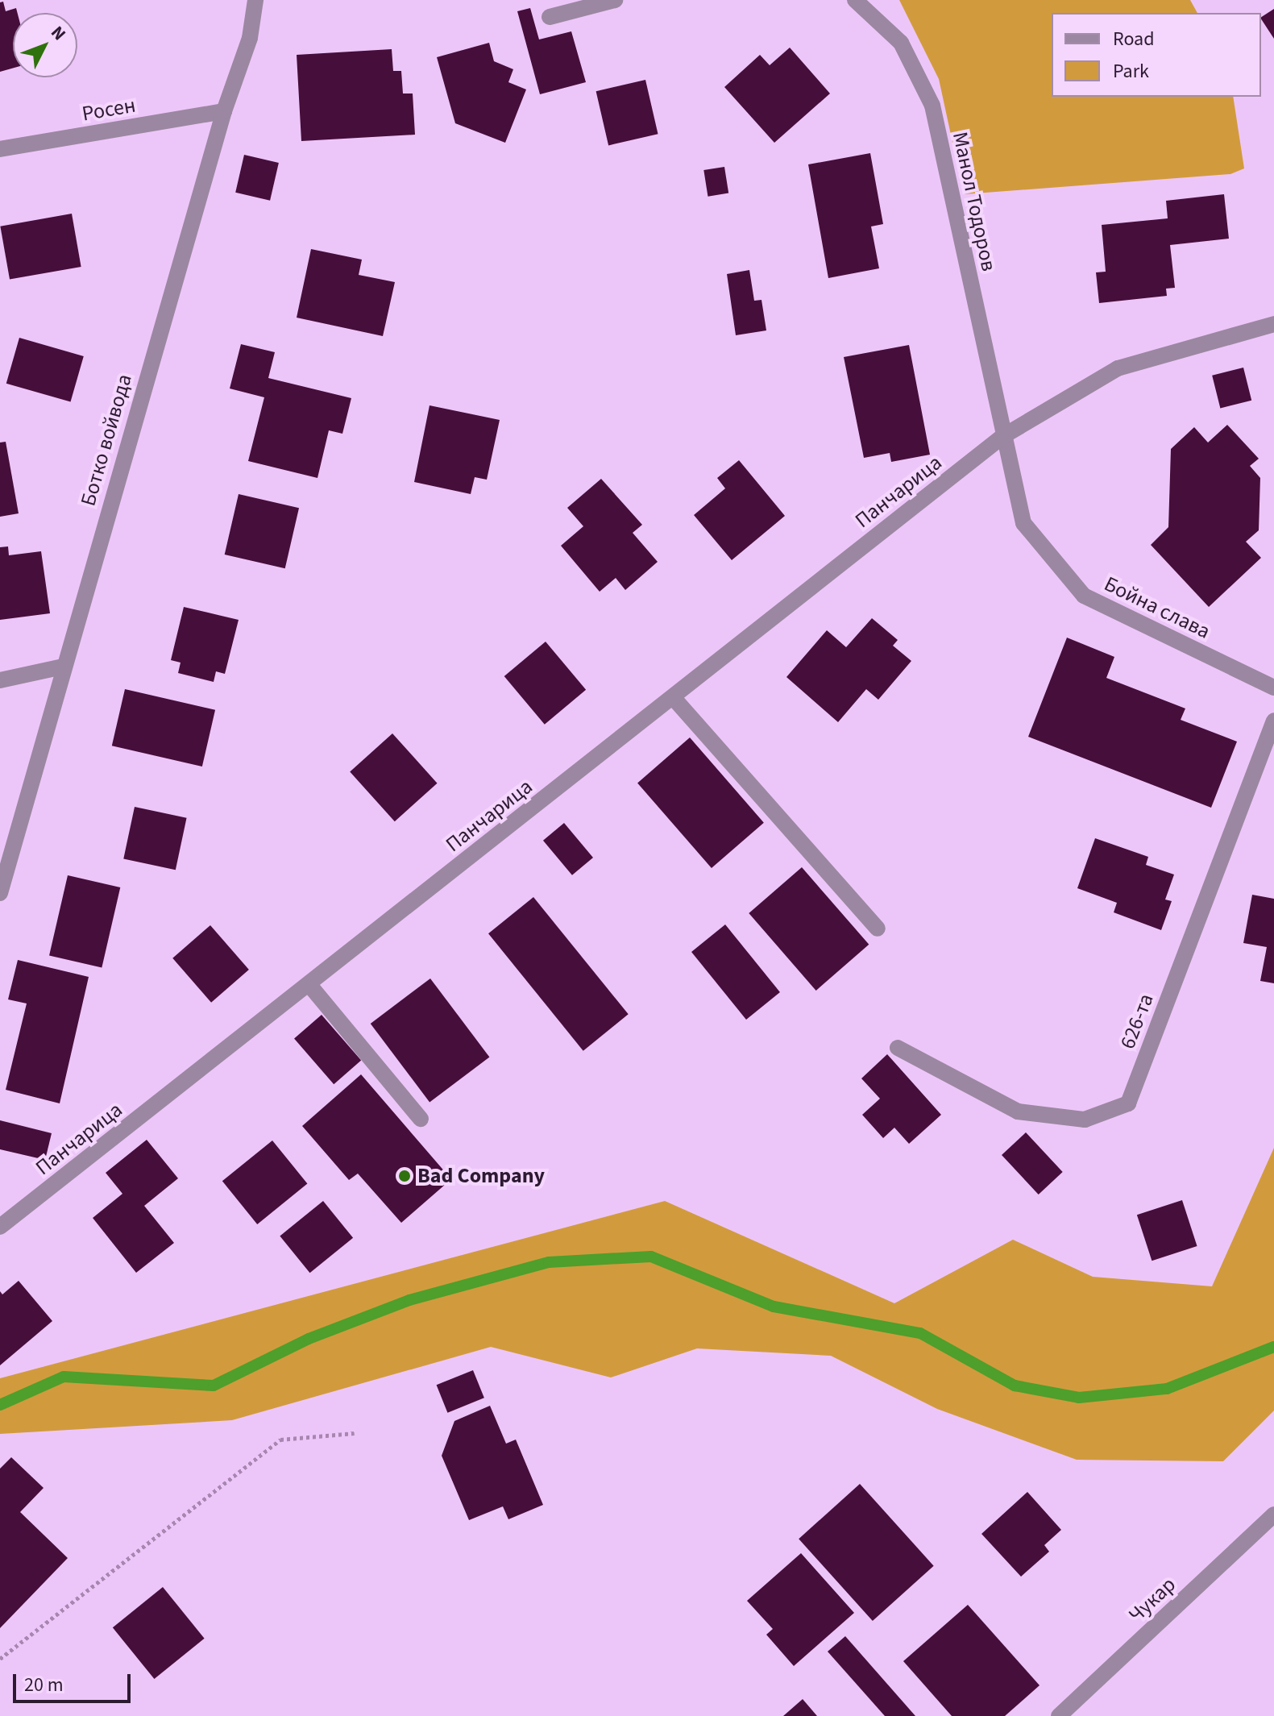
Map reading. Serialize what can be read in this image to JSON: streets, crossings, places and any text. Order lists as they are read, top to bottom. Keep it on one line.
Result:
{"streets":{"street":["Росен","Манол Тодоров","Ботко войвода","Панчарица","Бойна слава","626-та","Чукар"]},"crossings":[["Росен","Ботко войвода"],["Манол Тодоров","Панчарица"],["Манол Тодоров","Бойна слава"],["Панчарица","Бойна слава"]],"places":["Bad Company"],"legend":["Road","Park"],"scale_bar":"20 m","north":"top right"}
